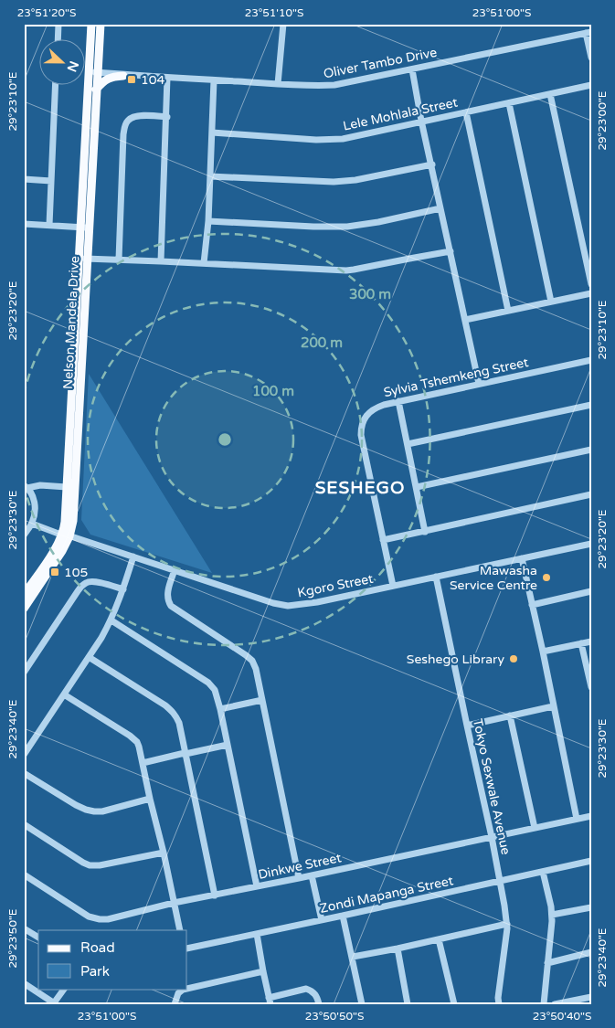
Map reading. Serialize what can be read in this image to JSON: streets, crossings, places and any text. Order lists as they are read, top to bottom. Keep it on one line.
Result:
{"streets":{"main road":["Nelson Mandela Drive"],"street":["Oliver Tambo Drive","Lele Mohlala Street","Sylvia Tshemkeng Street","Kgoro Street","Tokyo Sexwale Avenue","Dinkwe Street","Zondi Mapanga Street"]},"crossings":[["Oliver Tambo Drive","Nelson Mandela Drive"],["Nelson Mandela Drive","Kgoro Street"],["Sylvia Tshemkeng Street","Kgoro Street"],["Kgoro Street","Tokyo Sexwale Avenue"],["Tokyo Sexwale Avenue","Dinkwe Street"],["Tokyo Sexwale Avenue","Zondi Mapanga Street"]],"districts":["SESHEGO"],"places":{"transit":["104","105"],"other":["Mawasha Service Centre","Seshego Library"]},"legend":["Road","Park"],"north":"right","coordinates":["23°51'20\"S","23°51'10\"S","23°51'00\"S","29°23'10\"E","29°23'00\"E","29°23'20\"E","29°23'30\"E","29°23'40\"E","29°23'50\"E","23°50'50\"S","23°50'40\"S"],"rings":["300 m","200 m","100 m"]}
